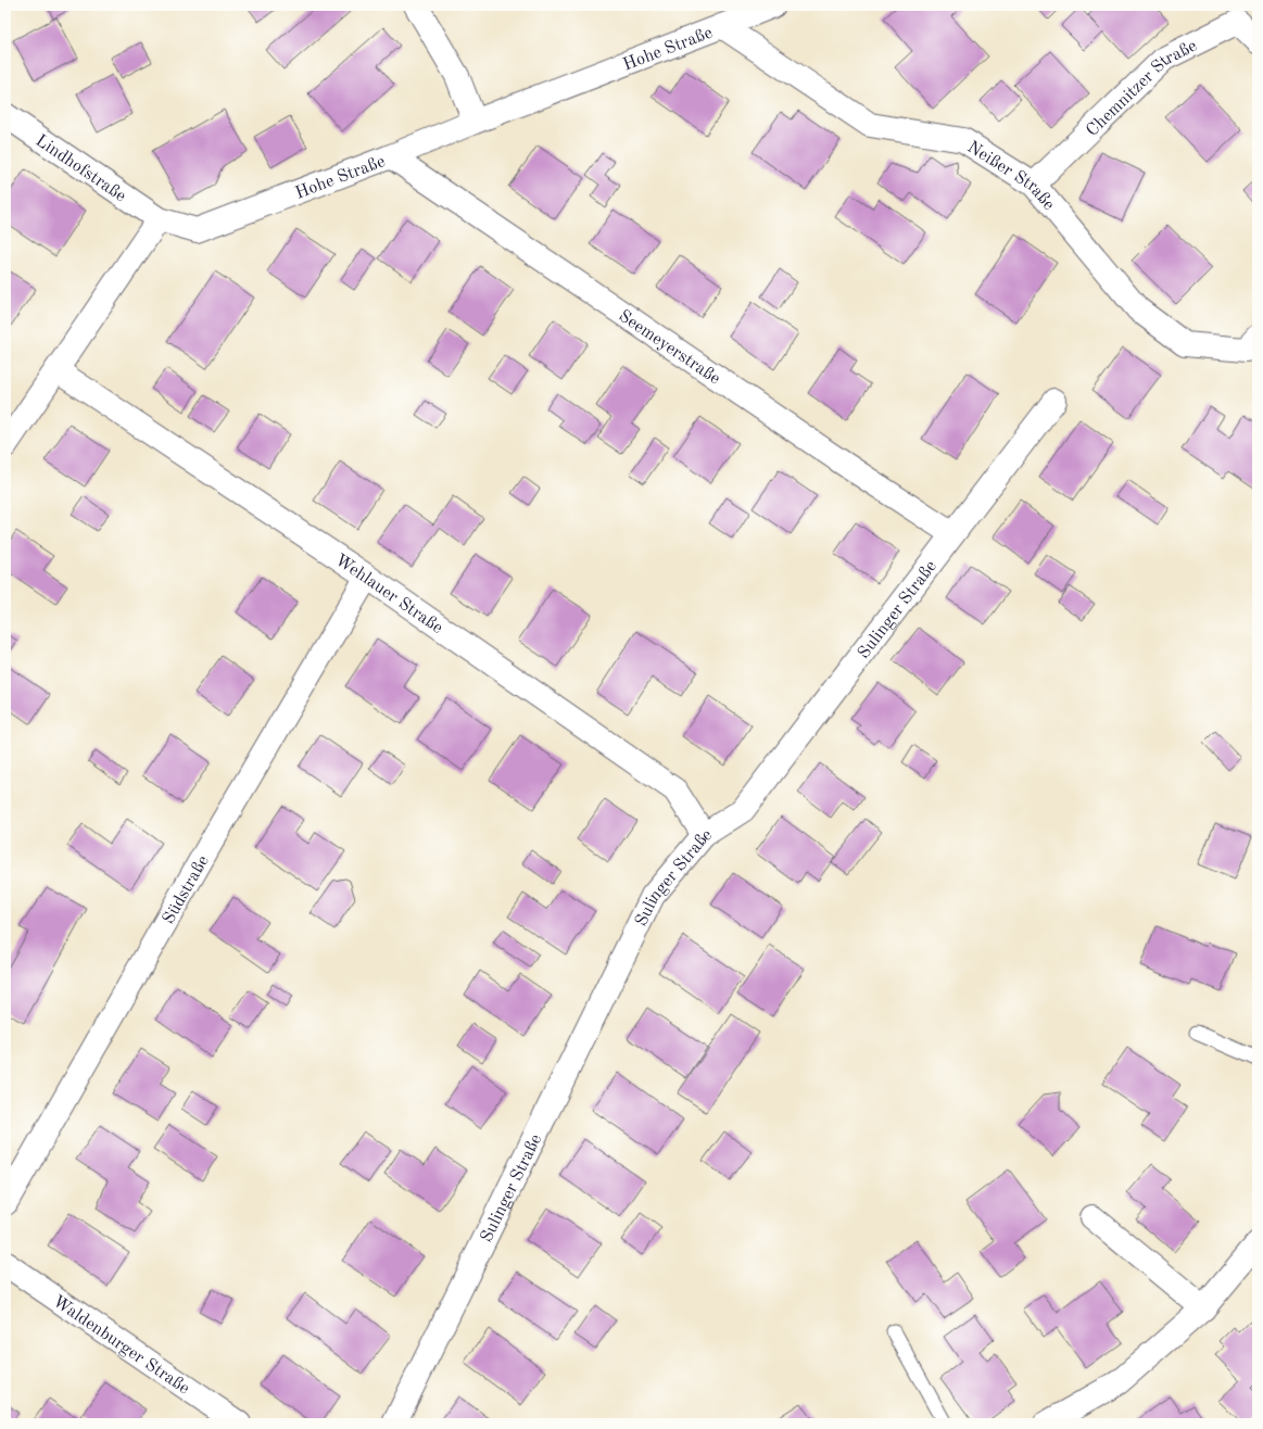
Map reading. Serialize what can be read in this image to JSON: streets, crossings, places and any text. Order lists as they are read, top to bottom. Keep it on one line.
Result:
{"streets":{"street":["Hohe Straße","Chemnitzer Straße","Lindhofstraße","Neißer Straße","Seemeyerstraße","Wehlauer Straße","Sulinger Straße","Südstraße","Waldenburger Straße"]},"crossings":[["Hohe Straße","Lindhofstraße"],["Hohe Straße","Neißer Straße"],["Hohe Straße","Seemeyerstraße"],["Chemnitzer Straße","Neißer Straße"],["Seemeyerstraße","Sulinger Straße"],["Wehlauer Straße","Sulinger Straße"],["Wehlauer Straße","Südstraße"]]}
